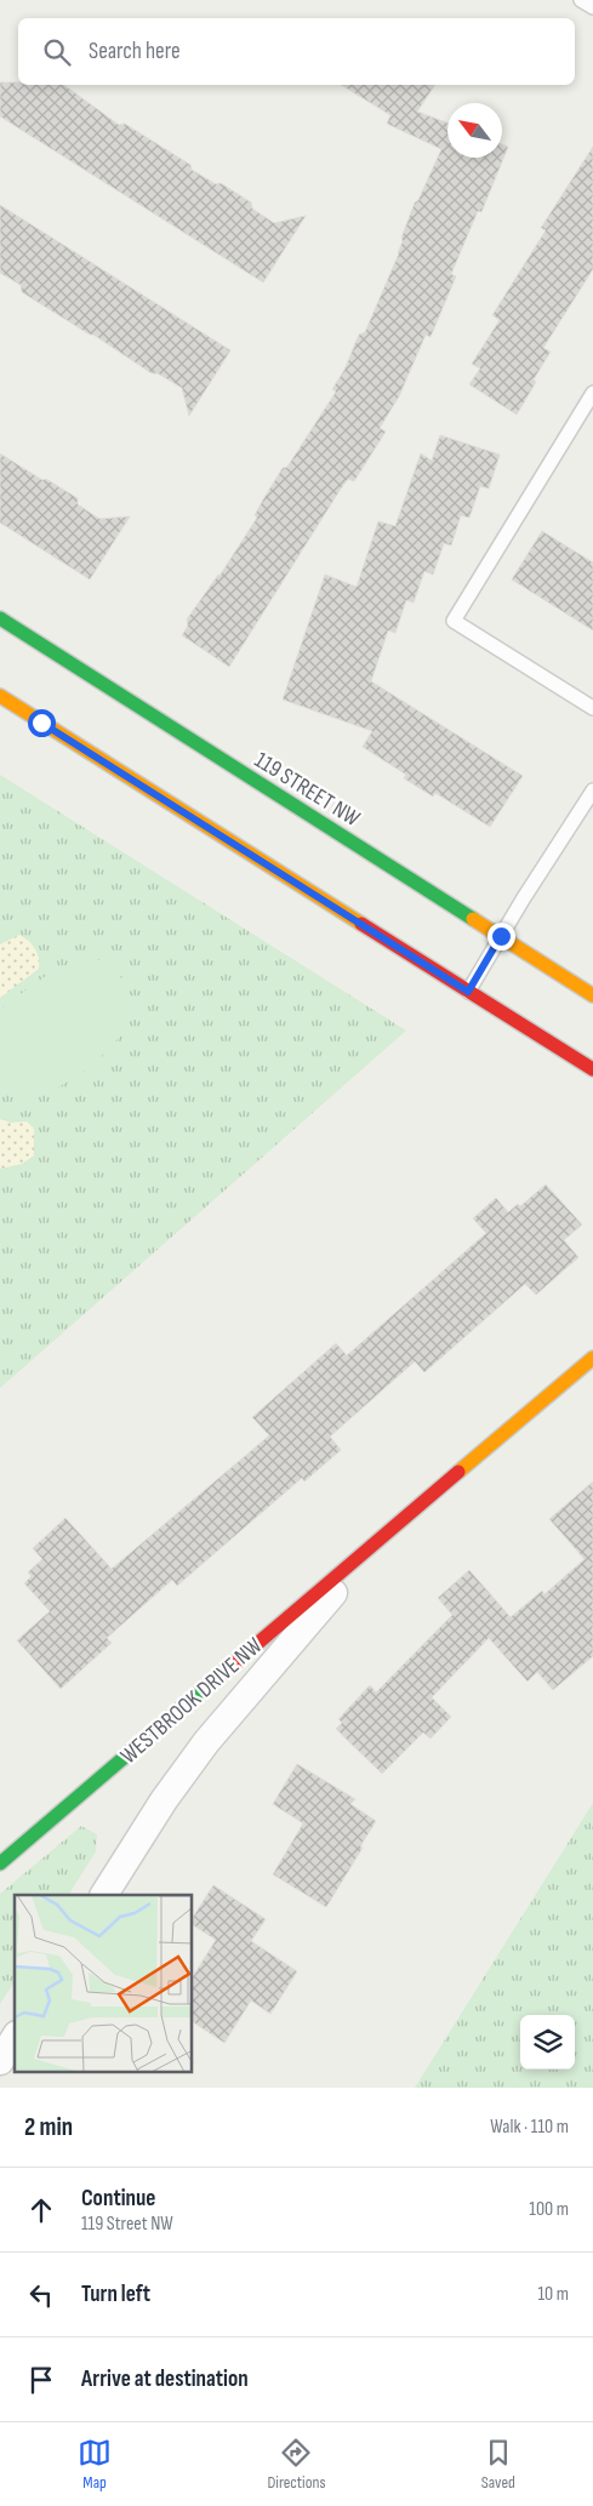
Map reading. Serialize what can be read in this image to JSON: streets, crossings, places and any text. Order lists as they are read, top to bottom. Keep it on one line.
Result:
{"streets":{"main road":["119 STREET NW","WESTBROOK DRIVE NW"]},"north":"top left","page":{"search":"Search here","heading":["2 min","Walk · 110 m"],"list":[["Continue","119 Street NW","100 m"],["Turn left","10 m"],"Arrive at destination"],"nav":["Map","Directions","Saved"]}}
